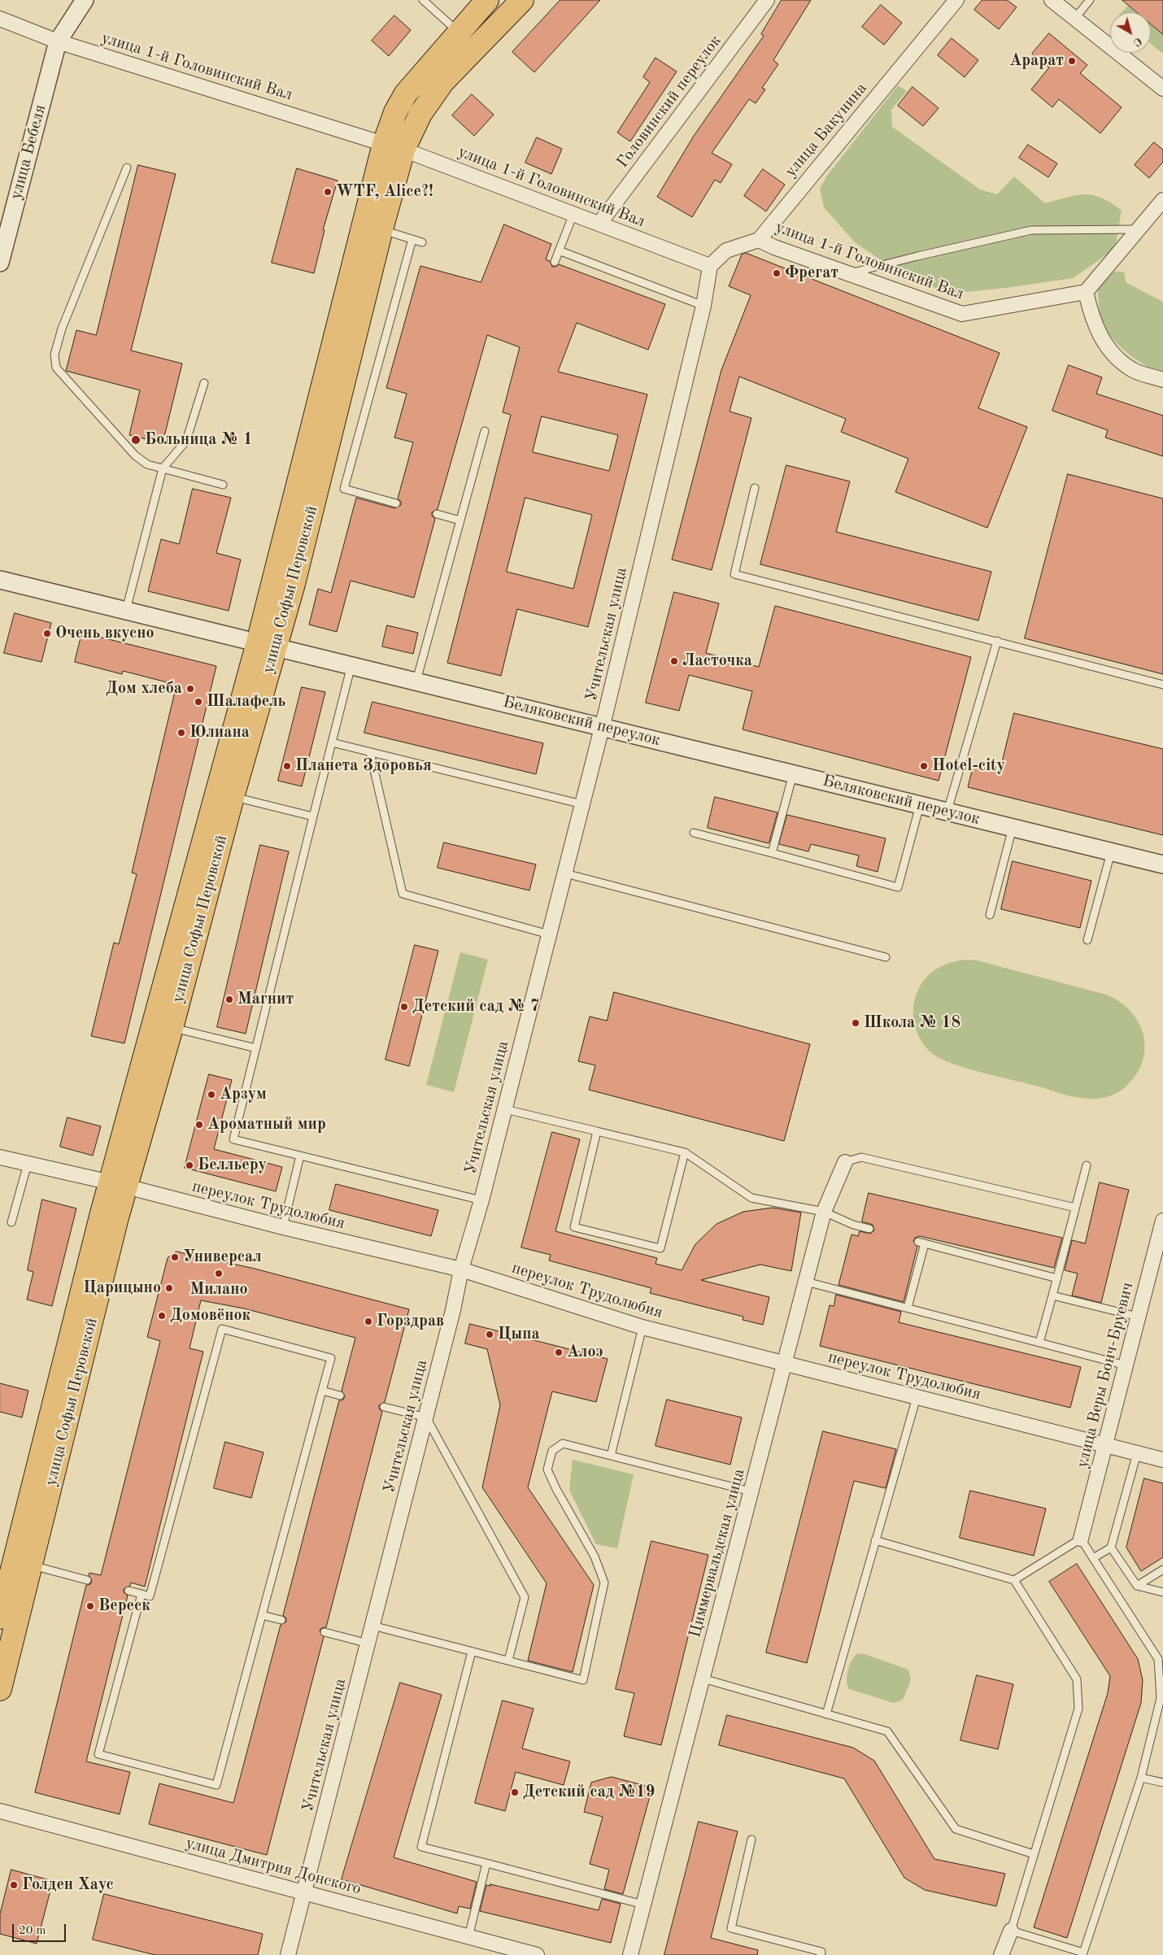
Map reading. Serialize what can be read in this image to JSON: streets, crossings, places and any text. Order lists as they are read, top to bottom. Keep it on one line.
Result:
{"streets":{"main road":["улица Софьи Перовской"],"street":["улица 1-й Головинский Вал","Головинский переулок","улица Бакунина","улица Бебеля","Учительская улица","Беляковский переулок","переулок Трудолюбия","улица Веры Бонч-Бруевич","Циммервальдская улица","улица Дмитрия Донского"]},"crossings":[["улица 1-й Головинский Вал","Головинский переулок"],["улица 1-й Головинский Вал","улица Бакунина"],["улица 1-й Головинский Вал","улица Бебеля"],["улица 1-й Головинский Вал","улица Софьи Перовской"],["улица 1-й Головинский Вал","Учительская улица"],["улица Софьи Перовской","Беляковский переулок"],["улица Софьи Перовской","переулок Трудолюбия"],["Учительская улица","Беляковский переулок"],["Учительская улица","переулок Трудолюбия"],["Учительская улица","улица Дмитрия Донского"],["переулок Трудолюбия","улица Веры Бонч-Бруевич"],["переулок Трудолюбия","Циммервальдская улица"]],"places":["Арарат","WTF, Alice?!","Фрегат","Больница № 1","Очень вкусно","Ласточка","Дом хлеба","Шалафель","Юлиана","Планета Здоровья","Hotel-city","Магнит","Детский сад № 7","Школа № 18","Арзум","Ароматный мир","Белльеру","Универсал","Милано","Царицыно","Домовёнок","Горздрав","Цыпа","Алоэ","Вереск","Детский сад №19","Голден Хаус"],"scale_bar":"20 m","north":"bottom right"}
